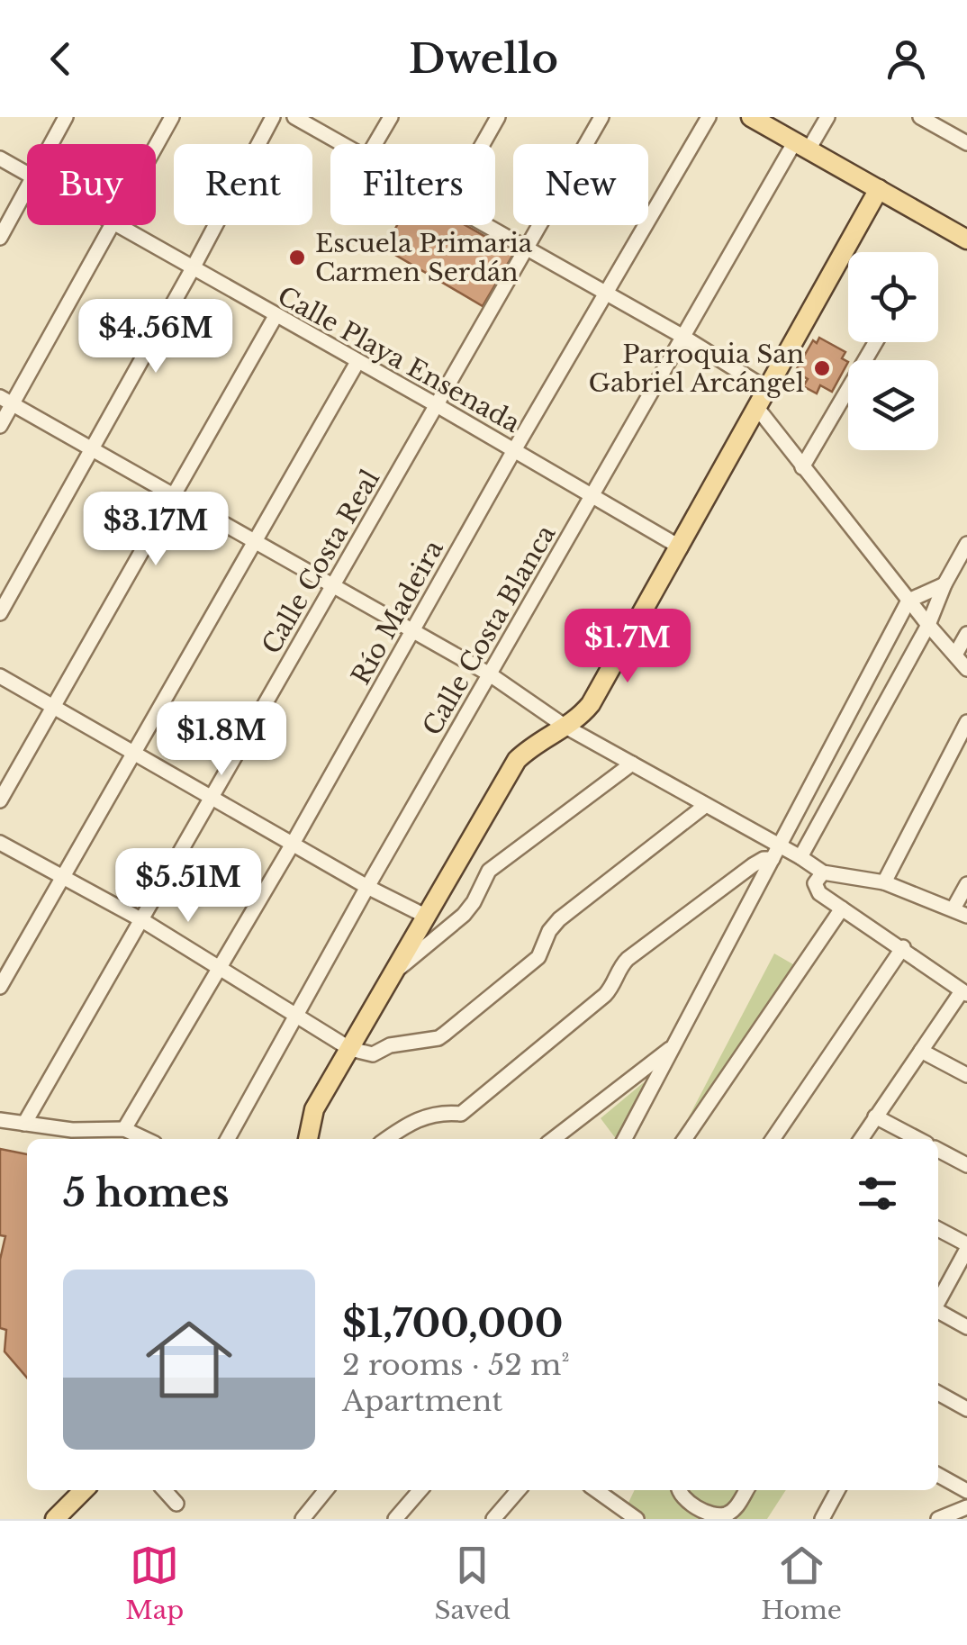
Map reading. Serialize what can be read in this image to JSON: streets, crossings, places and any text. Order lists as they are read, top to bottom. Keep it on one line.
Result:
{"streets":{"street":["Calle Playa Ensenada","Calle Costa Real","Río Madeira","Calle Costa Blanca"]},"crossings":[["Calle Playa Ensenada","Calle Costa Real"],["Calle Playa Ensenada","Río Madeira"],["Calle Playa Ensenada","Calle Costa Blanca"]],"places":["Escuela Primaria Carmen Serdán","Parroquia San Gabriel Arcángel"],"page":{"header":"Dwello","chip":["Buy","Rent","Filters","New"],"price":["$4.56M","$3.17M","$1.7M","$1.8M","$5.51M"],"heading":"5 homes","list":[{"name":"$1,700,000","note":"2 rooms · 52 m² · Apartment"}],"tabs":["Map","Saved","Home"]}}
